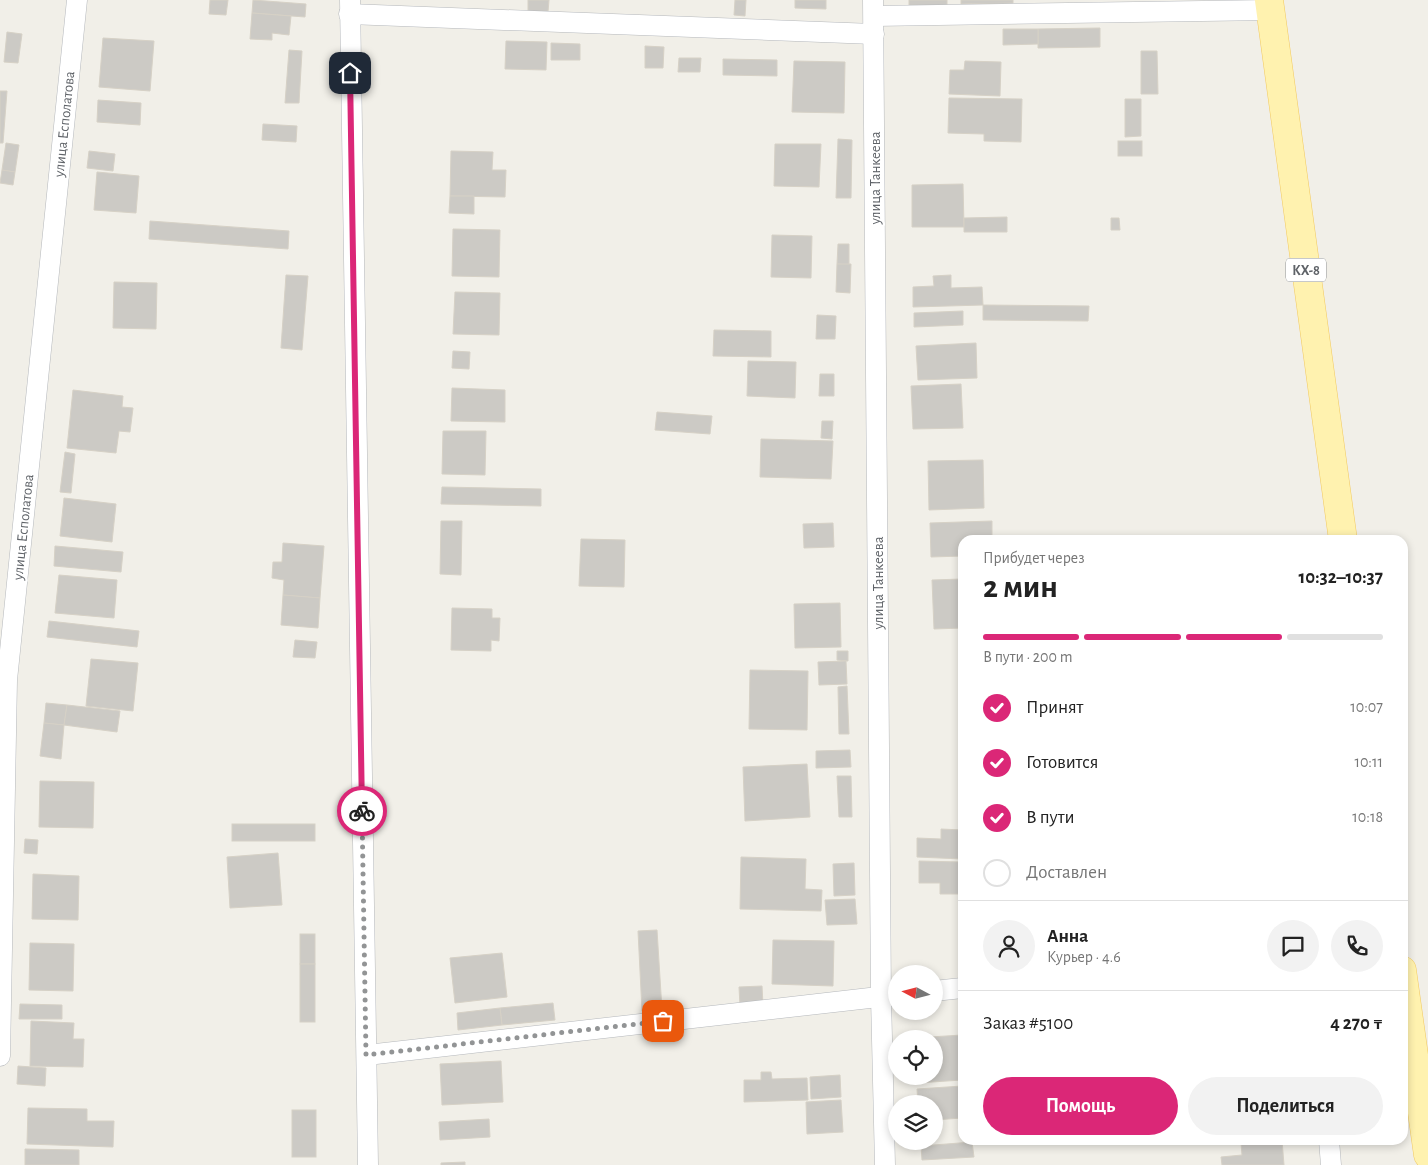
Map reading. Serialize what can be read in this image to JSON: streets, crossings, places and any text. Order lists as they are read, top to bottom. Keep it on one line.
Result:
{"streets":{"main road":["КХ-8"],"street":["улица Есполатова","улица Танкеева"]},"north":"left","page":{"heading":["2 мин","Прибудет через","10:32–10:37"],"panel":["Анна","Курьер · 4.6","Заказ #5100","4 270 ₸"],"bar":"В пути · 200 m","list":[["Принят","10:07"],["Готовится","10:11"],["В пути","10:18"],"Доставлен"],"buttons":["Помощь","Поделиться"]}}
